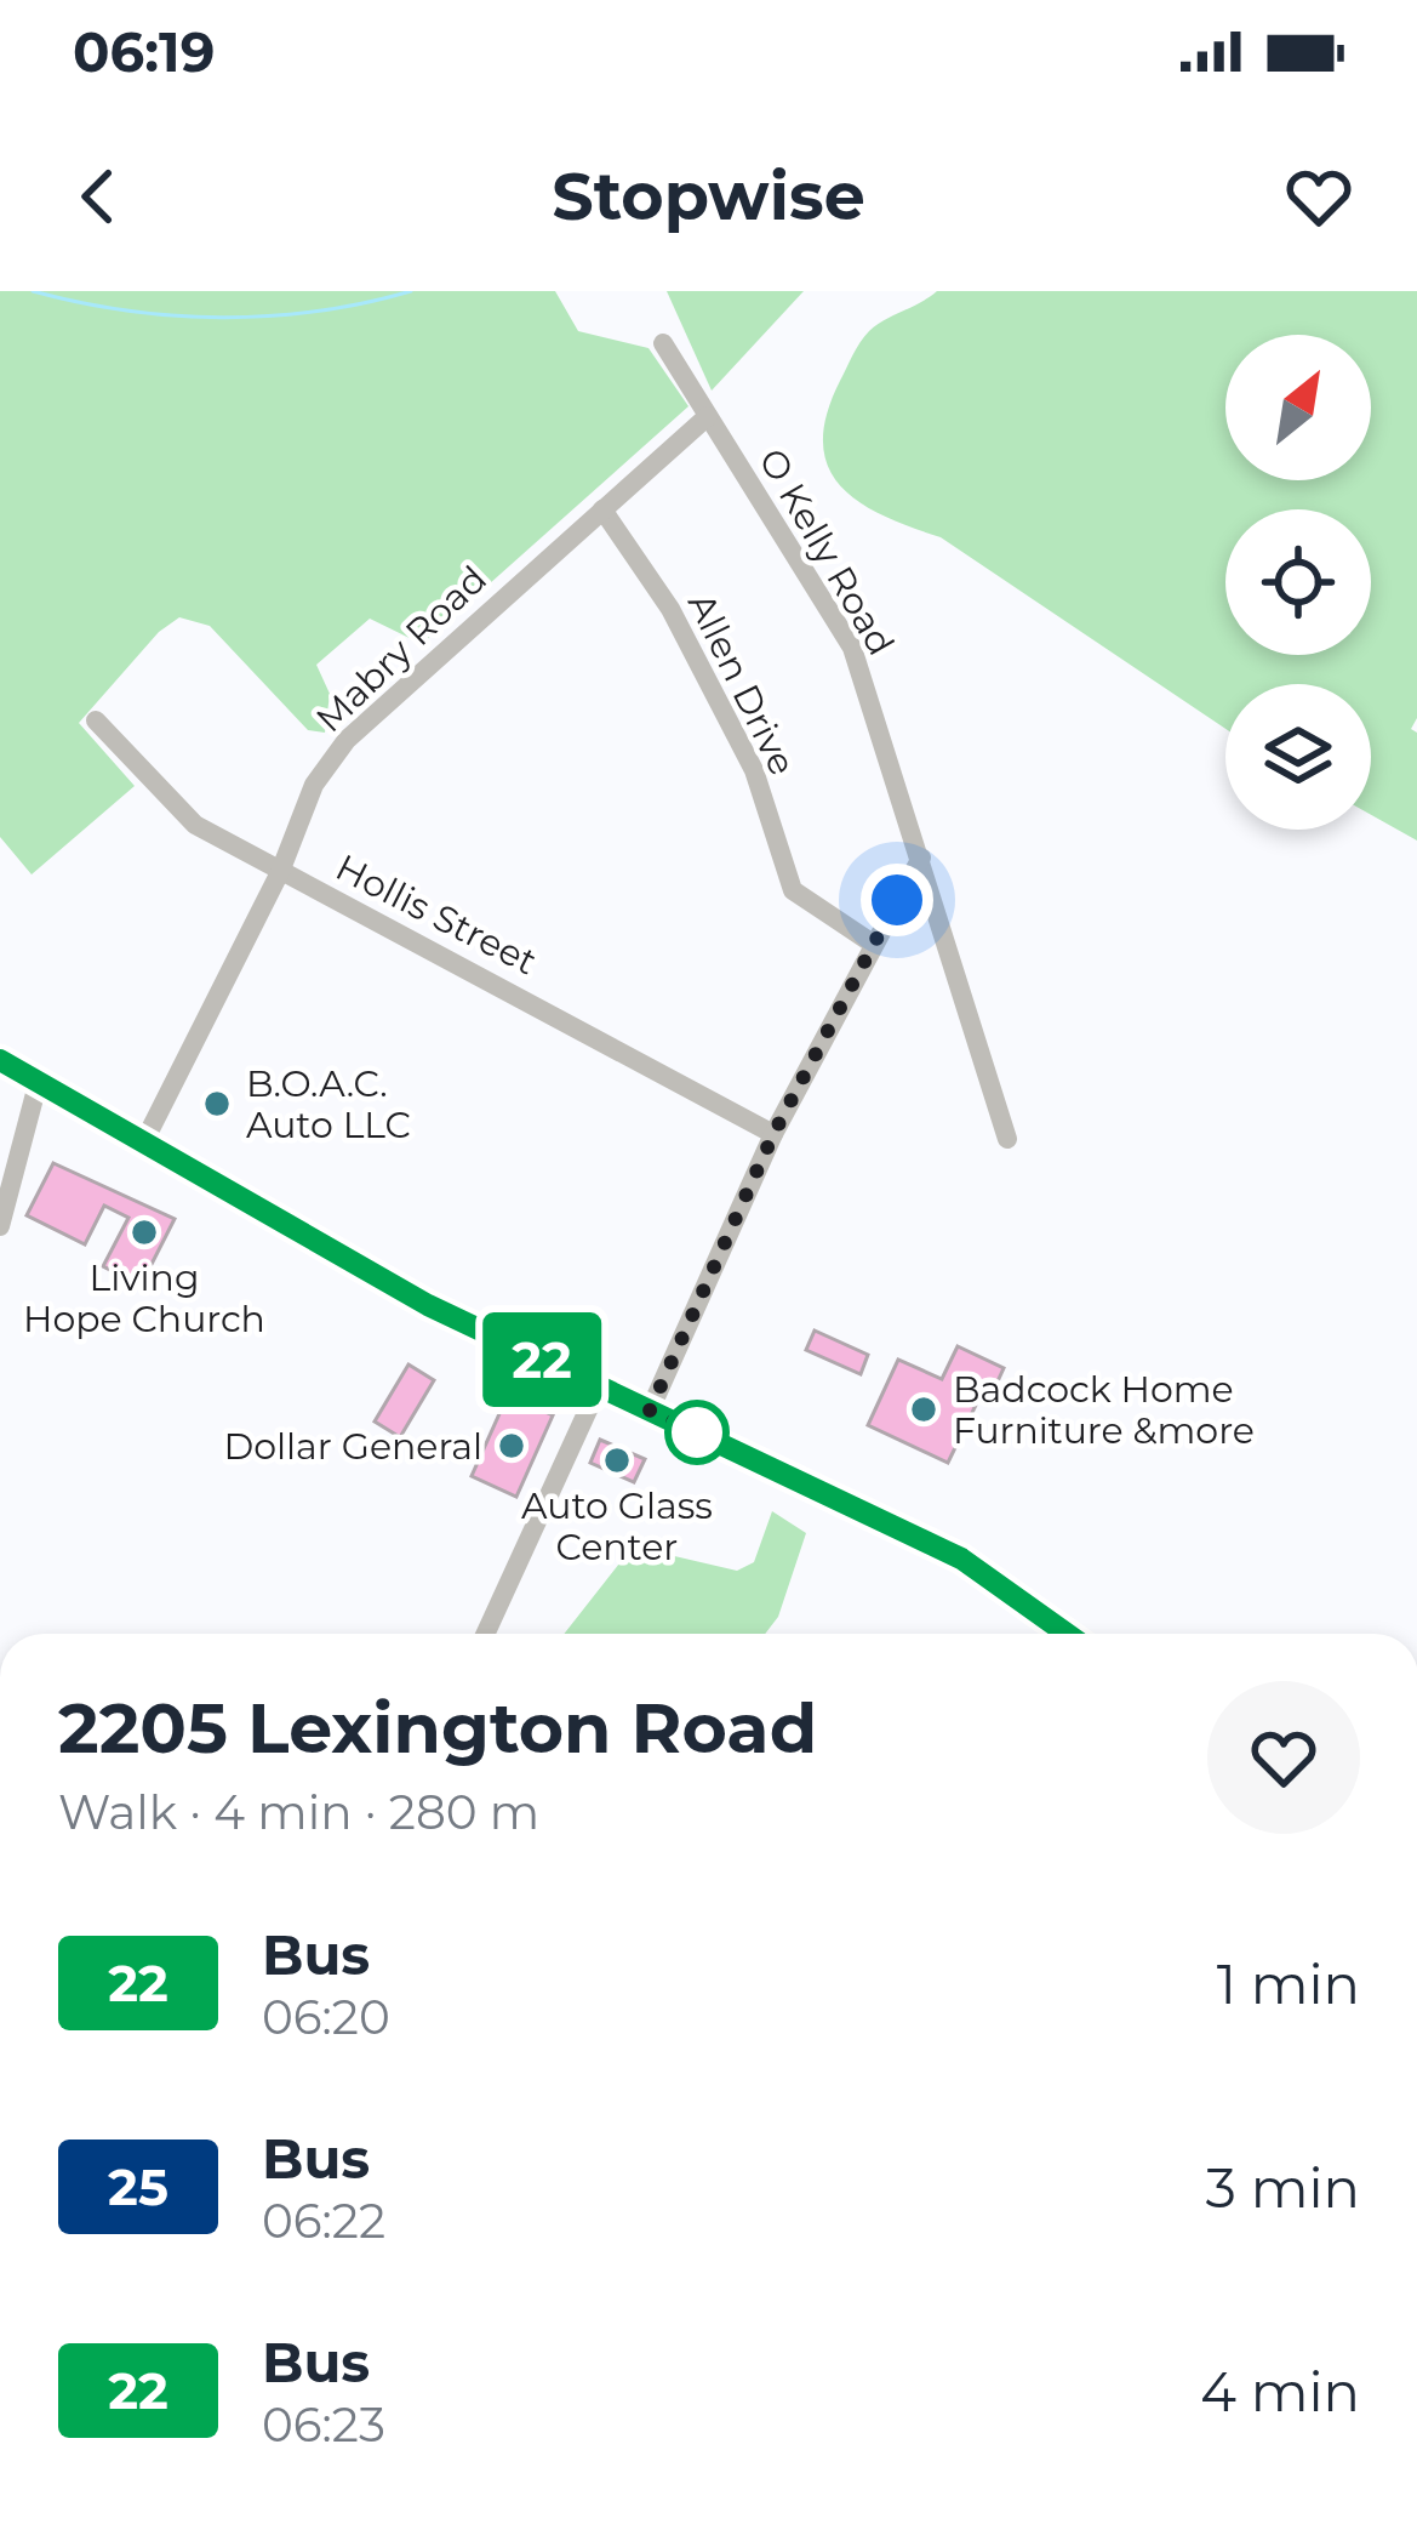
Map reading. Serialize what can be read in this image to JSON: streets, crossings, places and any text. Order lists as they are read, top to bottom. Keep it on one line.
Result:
{"streets":{"street":["O Kelly Road","Mabry Road","Allen Drive","Hollis Street"]},"crossings":[["O Kelly Road","Mabry Road"],["Mabry Road","Allen Drive"],["Mabry Road","Hollis Street"]],"places":["B.O.A.C. Auto LLC","Living Hope Church","Badcock Home Furniture &more","Dollar General","Auto Glass Center"],"lines":["bus line 22"],"north":"top right","page":{"status":"06:19","header":"Stopwise","on_map":"22","heading":["2205 Lexington Road","Walk · 4 min · 280 m"],"list":[{"mark":"22","name":"Bus","note":"06:20","value":"1 min"},{"mark":"25","name":"Bus","note":"06:22","value":"3 min"},{"mark":"22","name":"Bus","note":"06:23","value":"4 min"}]}}
